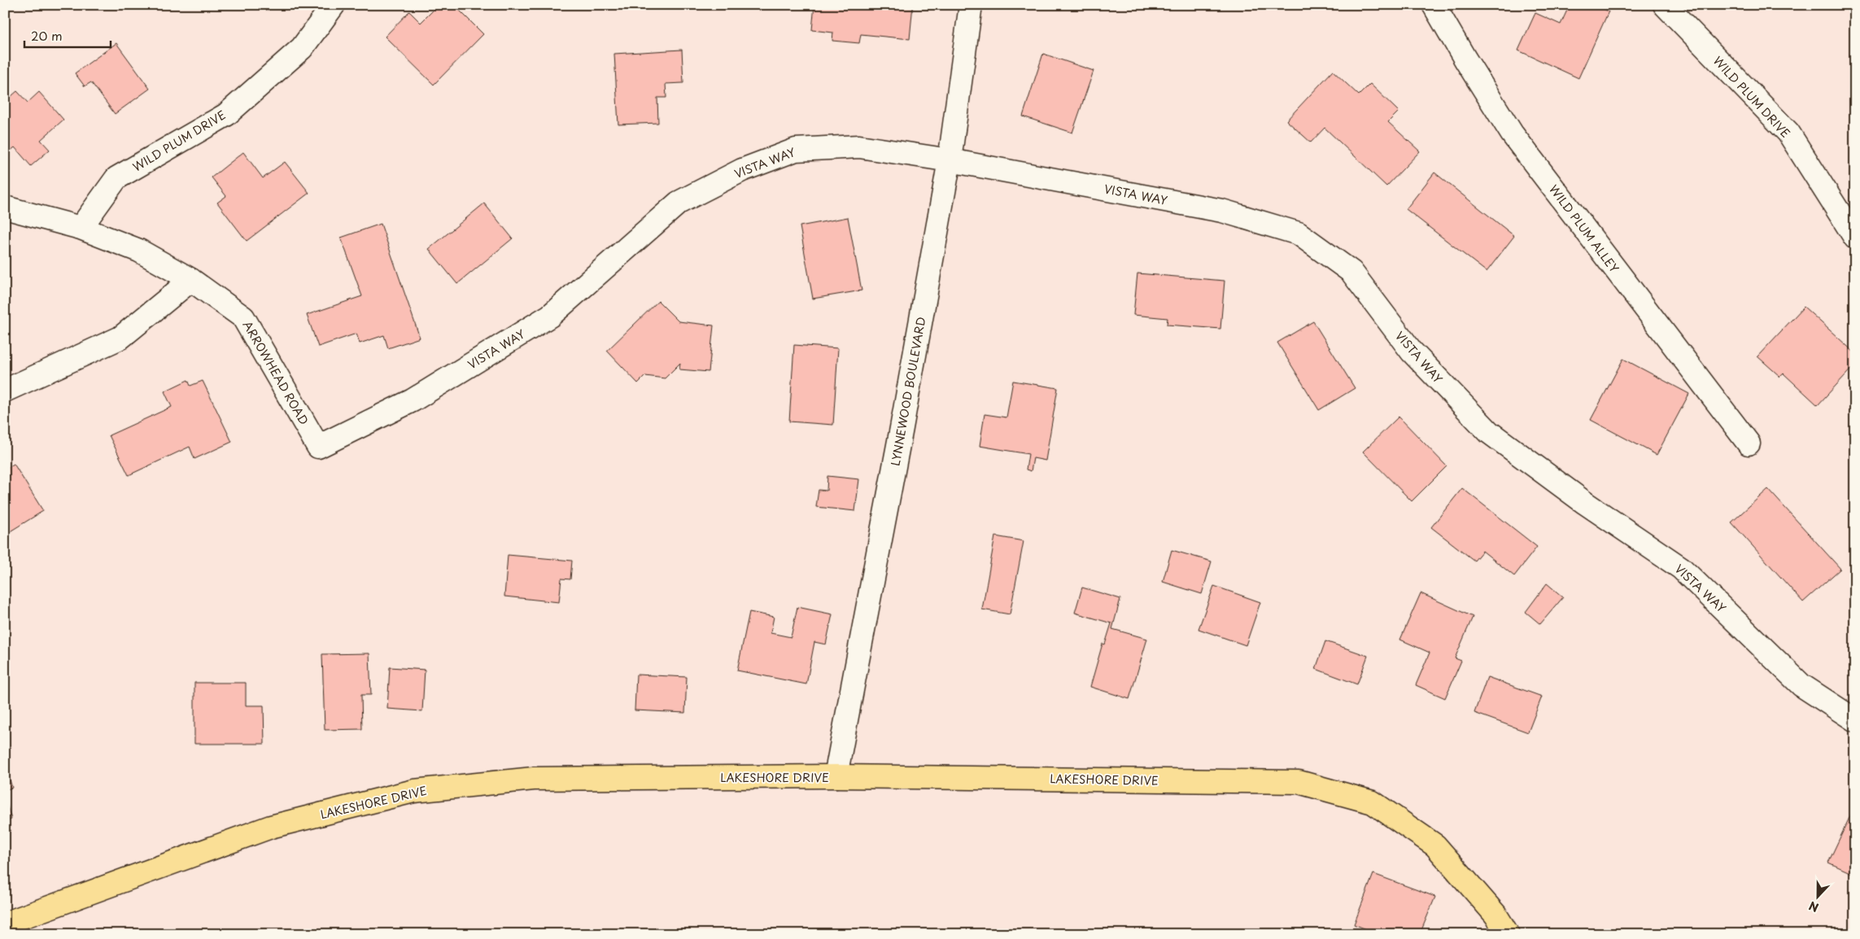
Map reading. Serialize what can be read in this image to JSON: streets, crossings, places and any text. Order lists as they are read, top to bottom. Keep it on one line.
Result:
{"streets":{"main road":["LAKESHORE DRIVE"],"street":["WILD PLUM DRIVE","VISTA WAY","WILD PLUM ALLEY","ARROWHEAD ROAD","LYNNEWOOD BOULEVARD"]},"crossings":[["WILD PLUM DRIVE","ARROWHEAD ROAD"],["VISTA WAY","ARROWHEAD ROAD"],["VISTA WAY","LYNNEWOOD BOULEVARD"],["LYNNEWOOD BOULEVARD","LAKESHORE DRIVE"]],"scale_bar":"20 m","north":"bottom"}
